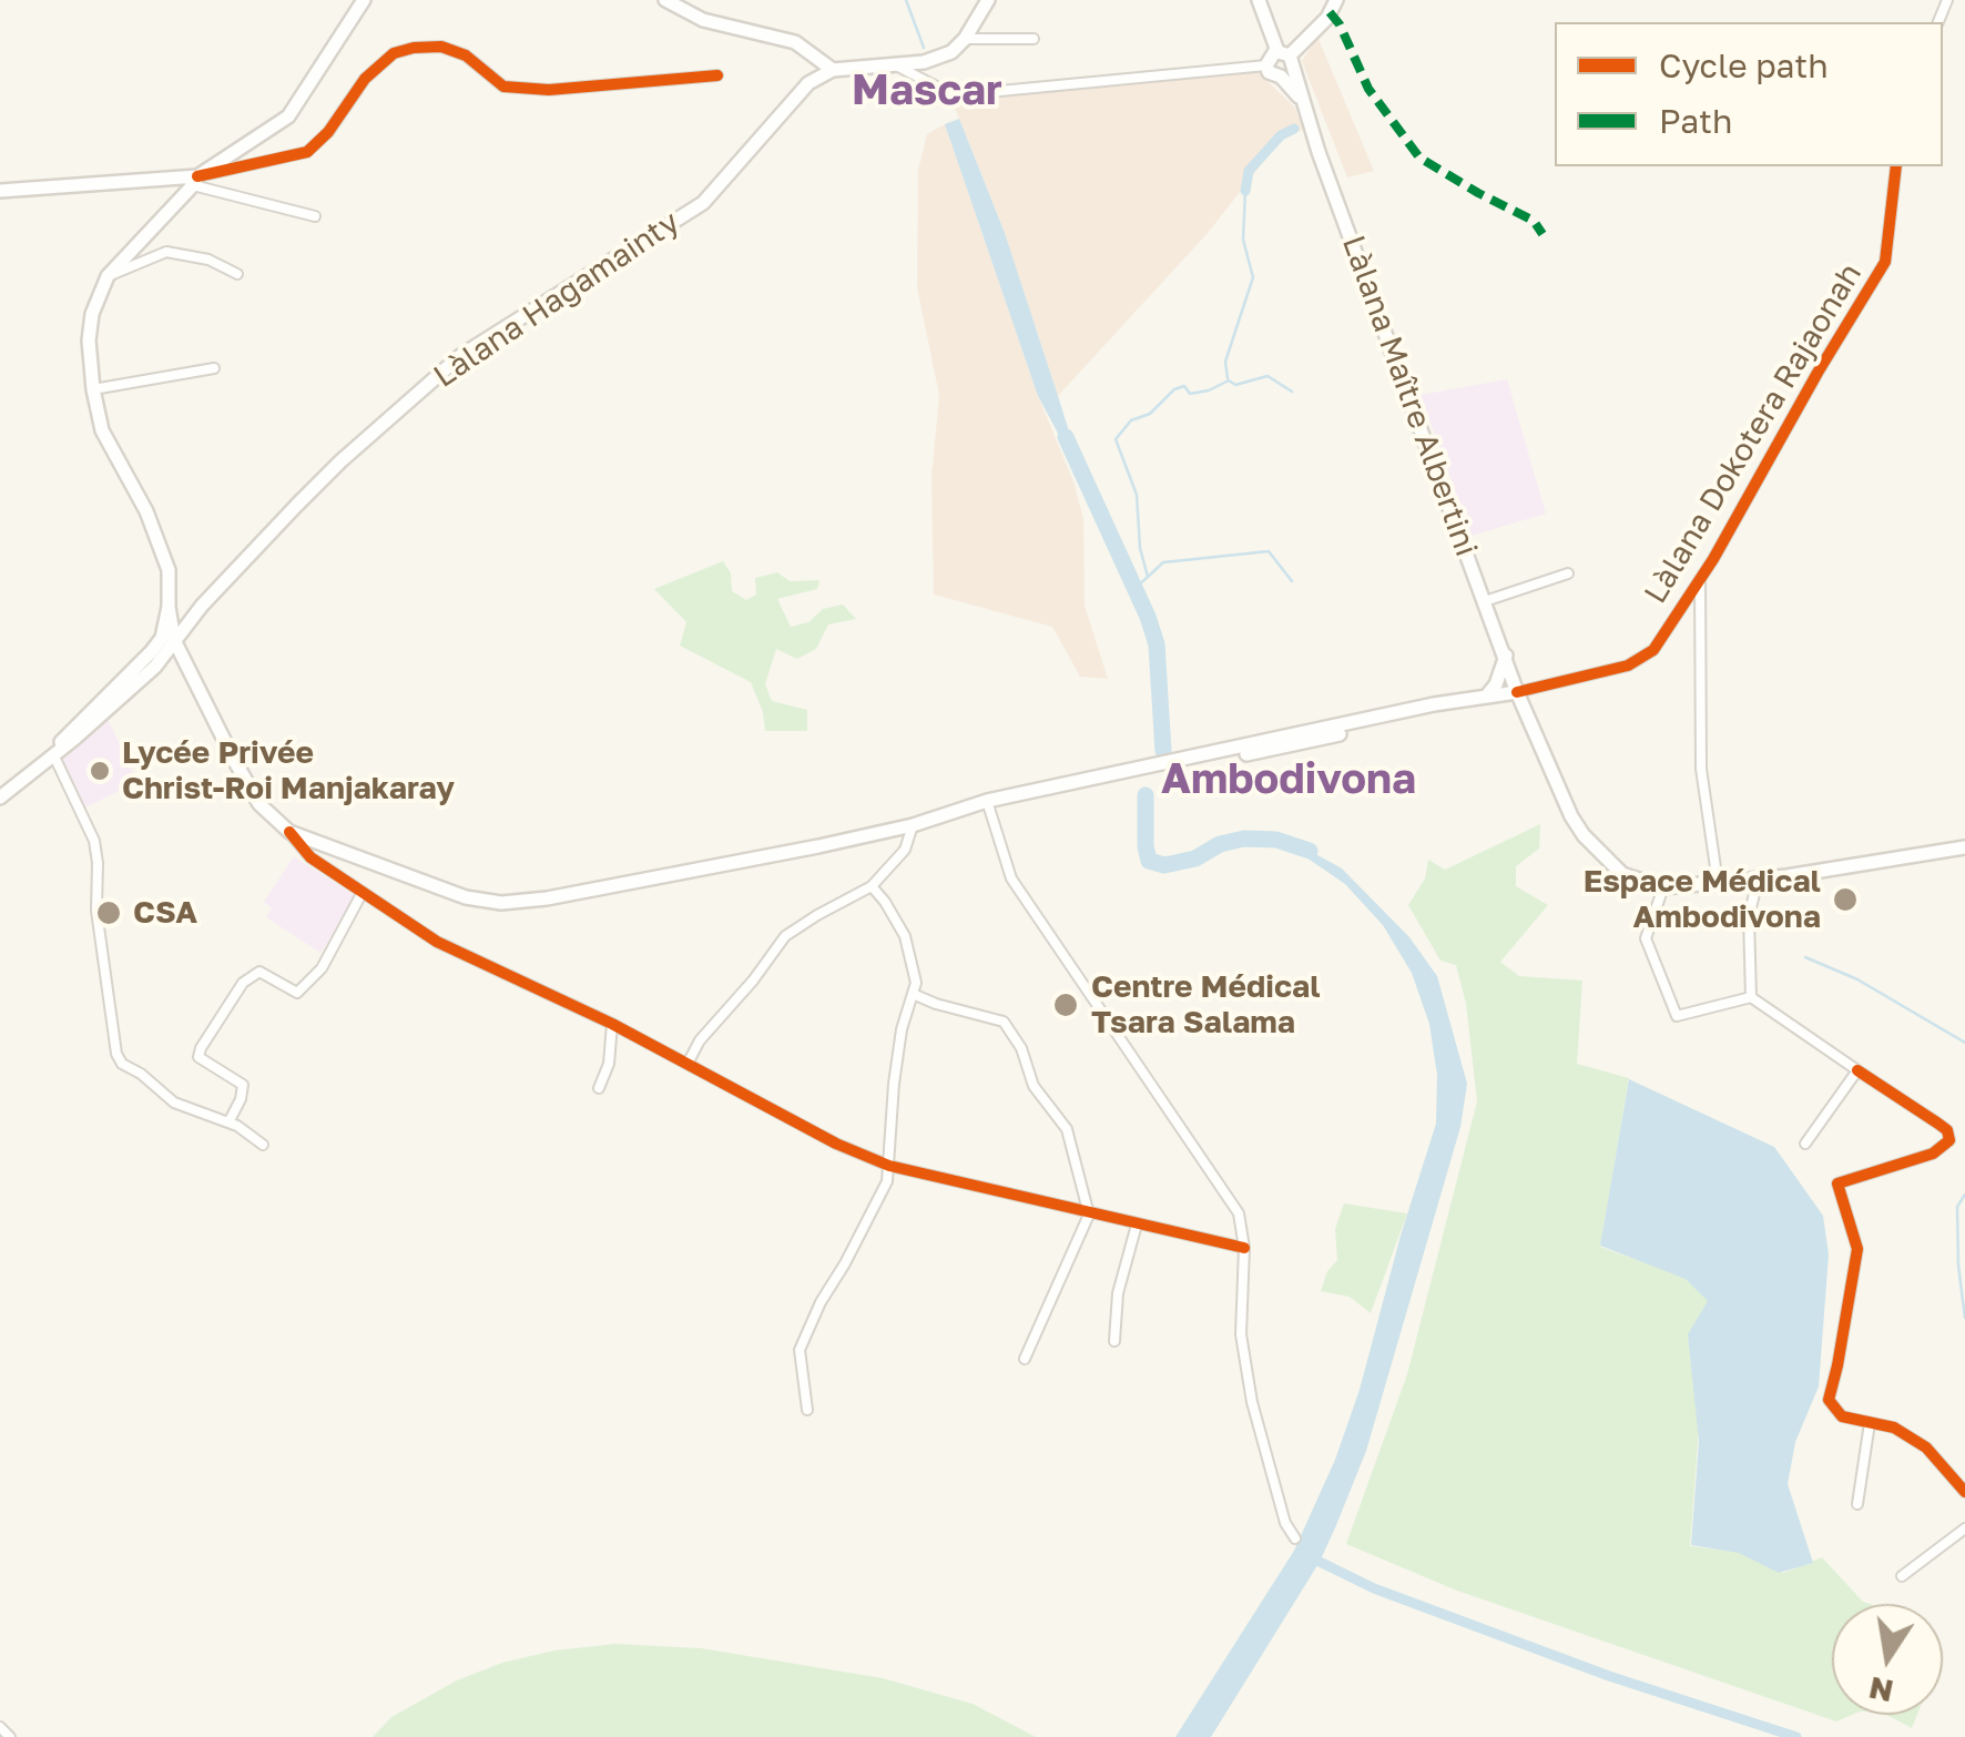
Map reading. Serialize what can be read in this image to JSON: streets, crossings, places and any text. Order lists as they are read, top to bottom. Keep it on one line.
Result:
{"streets":{"main road":["Làlana Hagamainty","Làlana Maître Albertini"],"street":["Làlana Dokotera Rajaonah"]},"crossings":[["Làlana Maître Albertini","Làlana Dokotera Rajaonah"]],"districts":["Mascar","Ambodivona"],"places":["Lycée Privée Christ-Roi Manjakaray","Espace Médical Ambodivona","CSA","Centre Médical Tsara Salama"],"legend":["Cycle path","Path"],"north":"bottom"}
